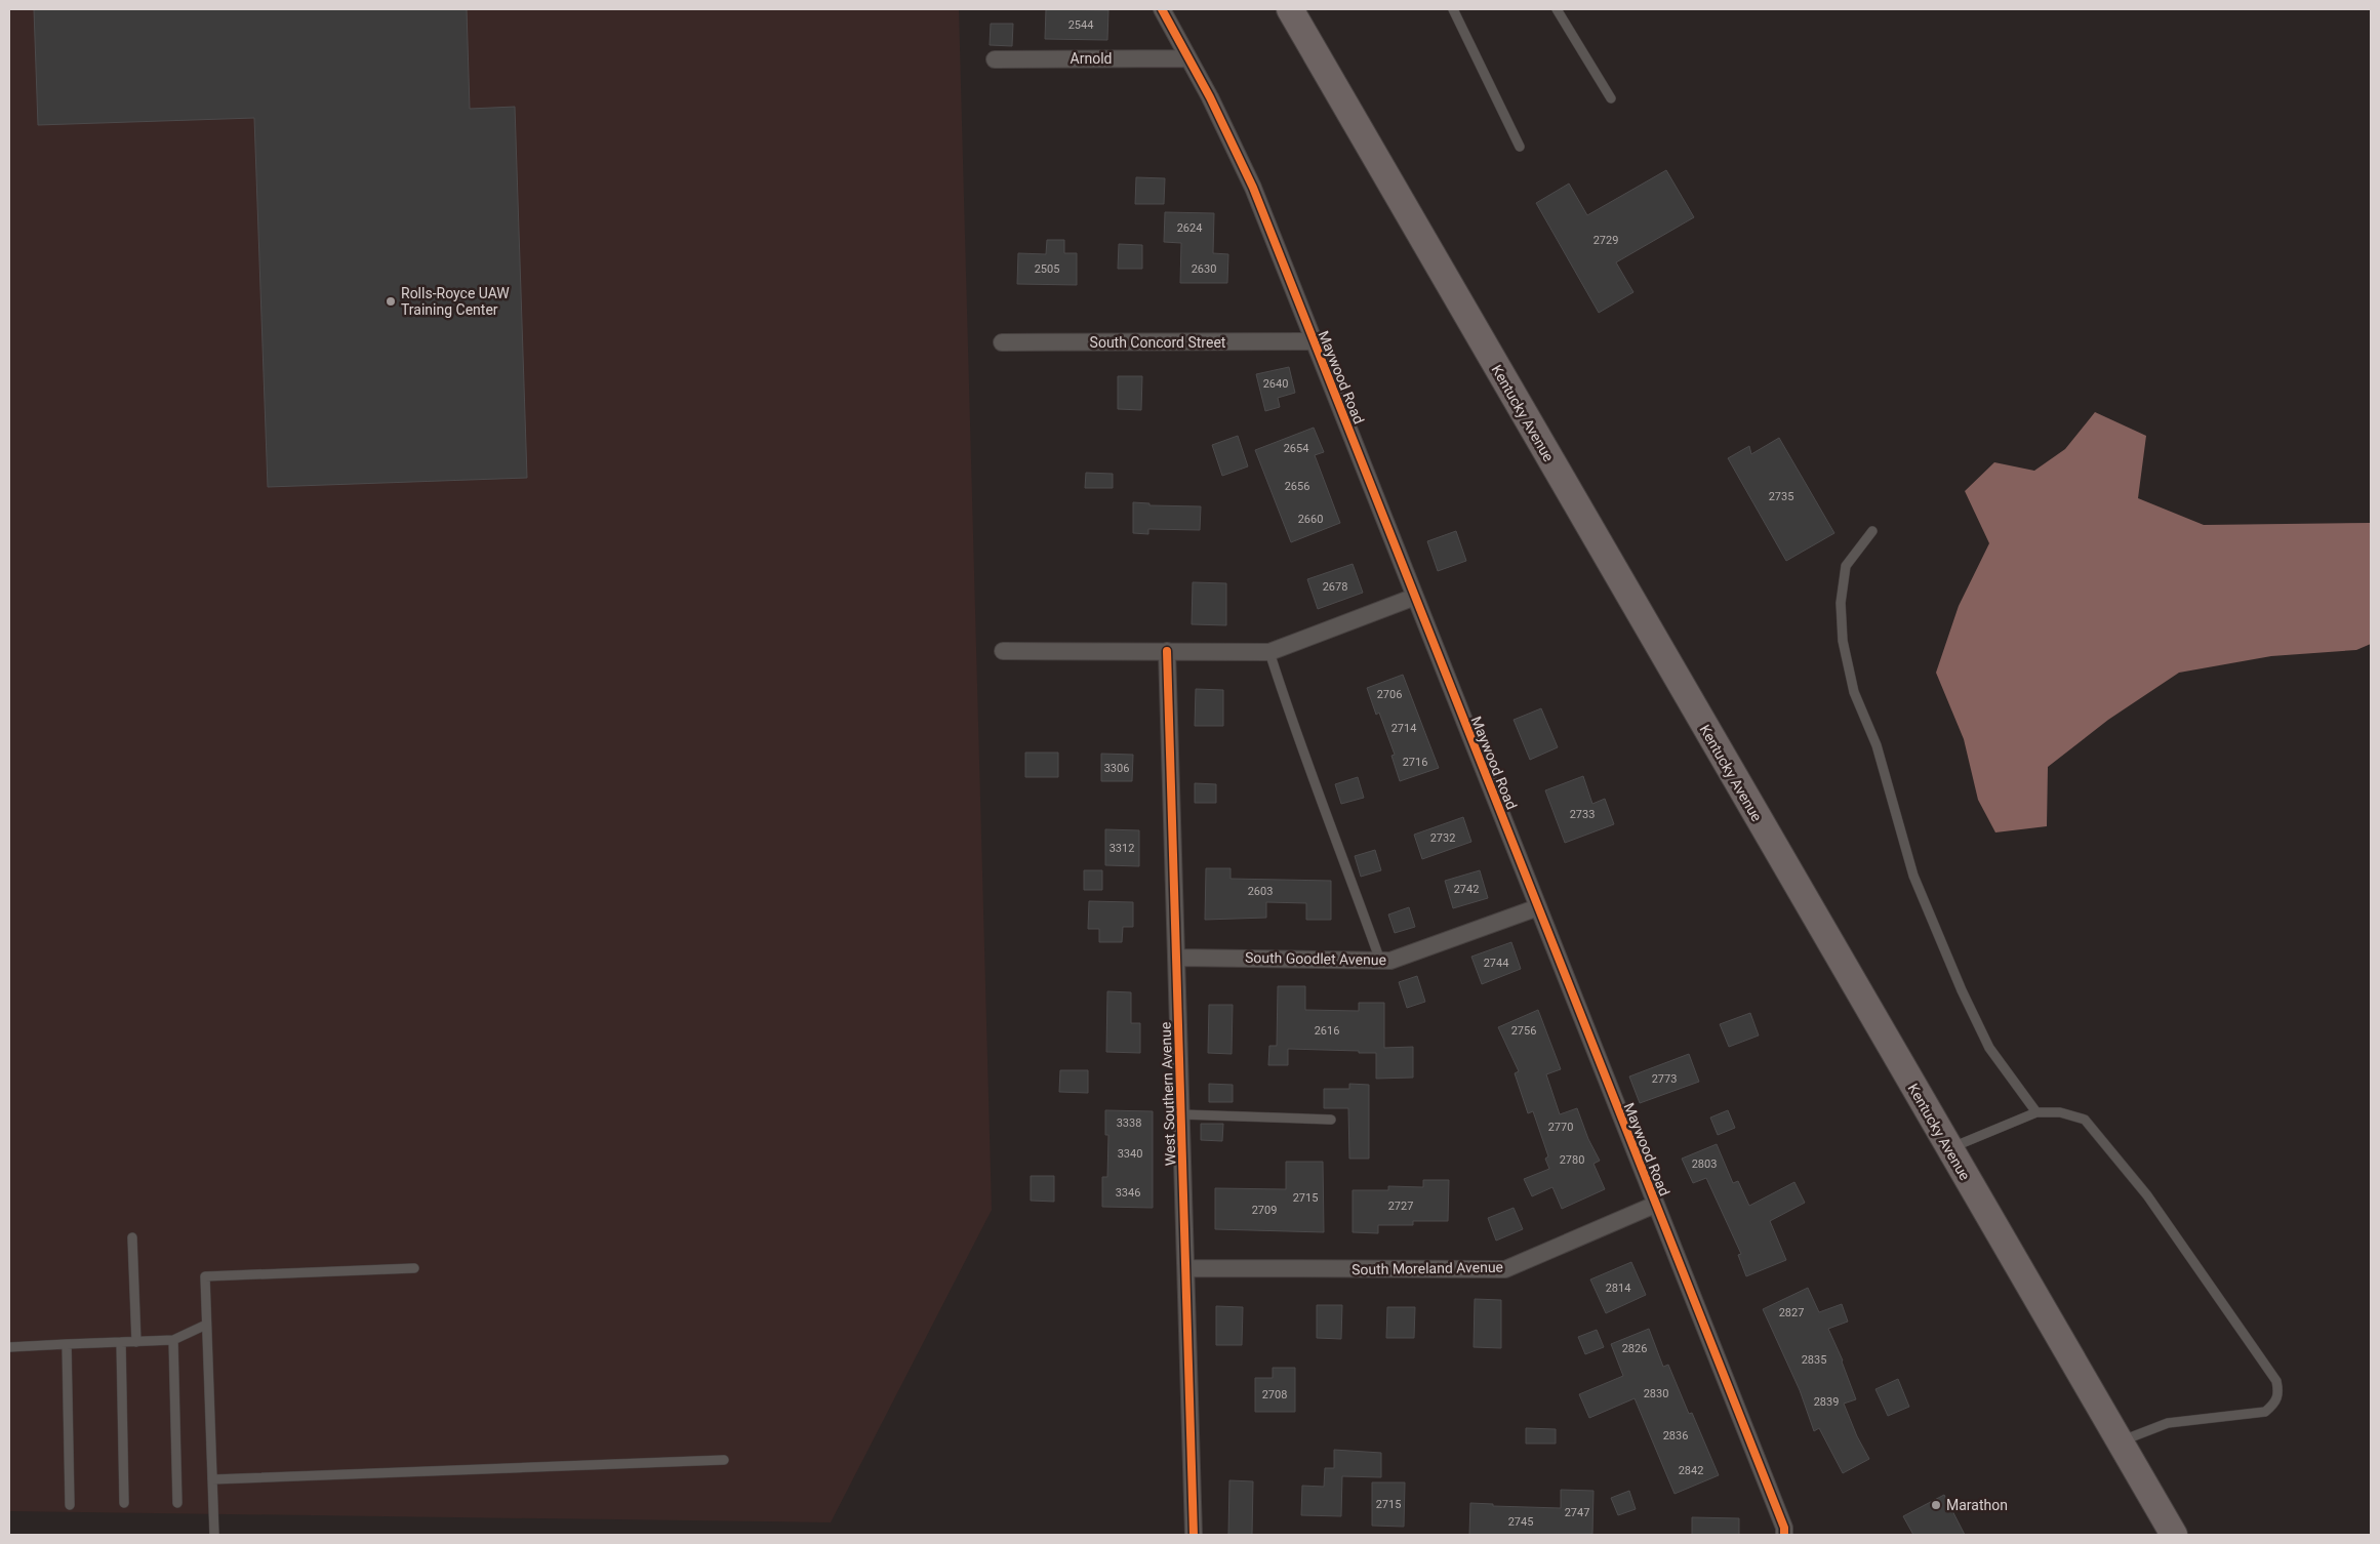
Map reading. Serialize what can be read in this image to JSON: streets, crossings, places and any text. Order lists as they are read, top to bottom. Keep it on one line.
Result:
{"streets":{"main road":["Kentucky Avenue"],"street":["Arnold","South Concord Street","Maywood Road","South Goodlet Avenue","West Southern Avenue","South Moreland Avenue"]},"crossings":[["Arnold","Maywood Road"],["South Concord Street","Maywood Road"],["Maywood Road","South Goodlet Avenue"],["Maywood Road","South Moreland Avenue"],["South Goodlet Avenue","West Southern Avenue"],["West Southern Avenue","South Moreland Avenue"]],"places":["Rolls-Royce UAW Training Center","Marathon"],"house_numbers":["2544","2624","2729","2505","2630","2640","2654","2656","2735","2660","2678","2706","2714","2716","3306","2733","2732","3312","2742","2603","2744","2616","2756","2773","3338","2770","3340","2780","2803","3346","2715","2727","2709","2814","2827","2826","2835","2830","2708","2839","2836","2842","2715","2747","2745"]}
